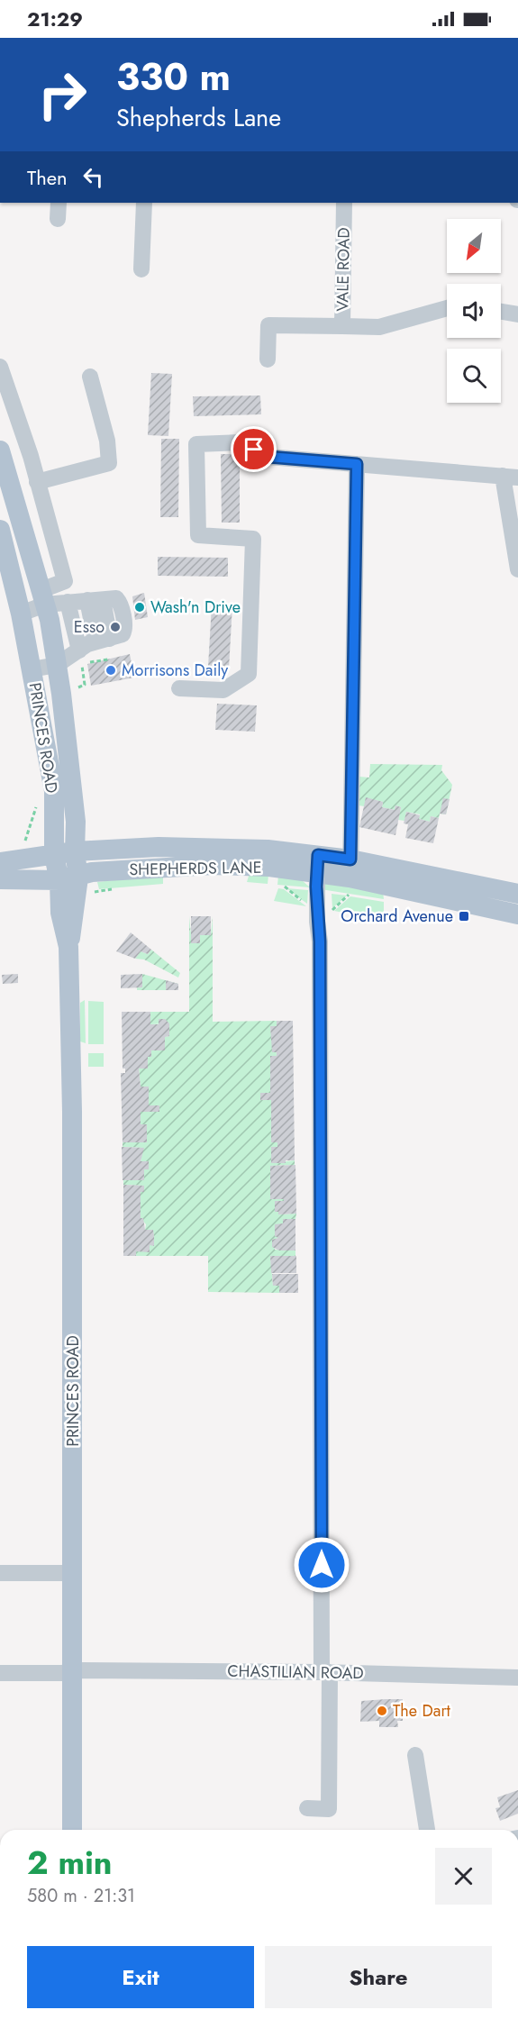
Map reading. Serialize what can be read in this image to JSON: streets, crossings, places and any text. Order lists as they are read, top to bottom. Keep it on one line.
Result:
{"streets":{"main road":["PRINCES ROAD","SHEPHERDS LANE"],"street":["VALE ROAD","CHASTILIAN ROAD"]},"crossings":[["PRINCES ROAD","SHEPHERDS LANE"],["PRINCES ROAD","CHASTILIAN ROAD"]],"places":{"other":["Wash'n Drive","Esso","Morrisons Daily","The Dart"],"transit":["Orchard Avenue"]},"north":"bottom left","page":{"status":"21:29","turn":["330 m","Shepherds Lane"],"then":"Then","heading":["2 min","580 m · 21:31"],"buttons":["Exit","Share"]}}
